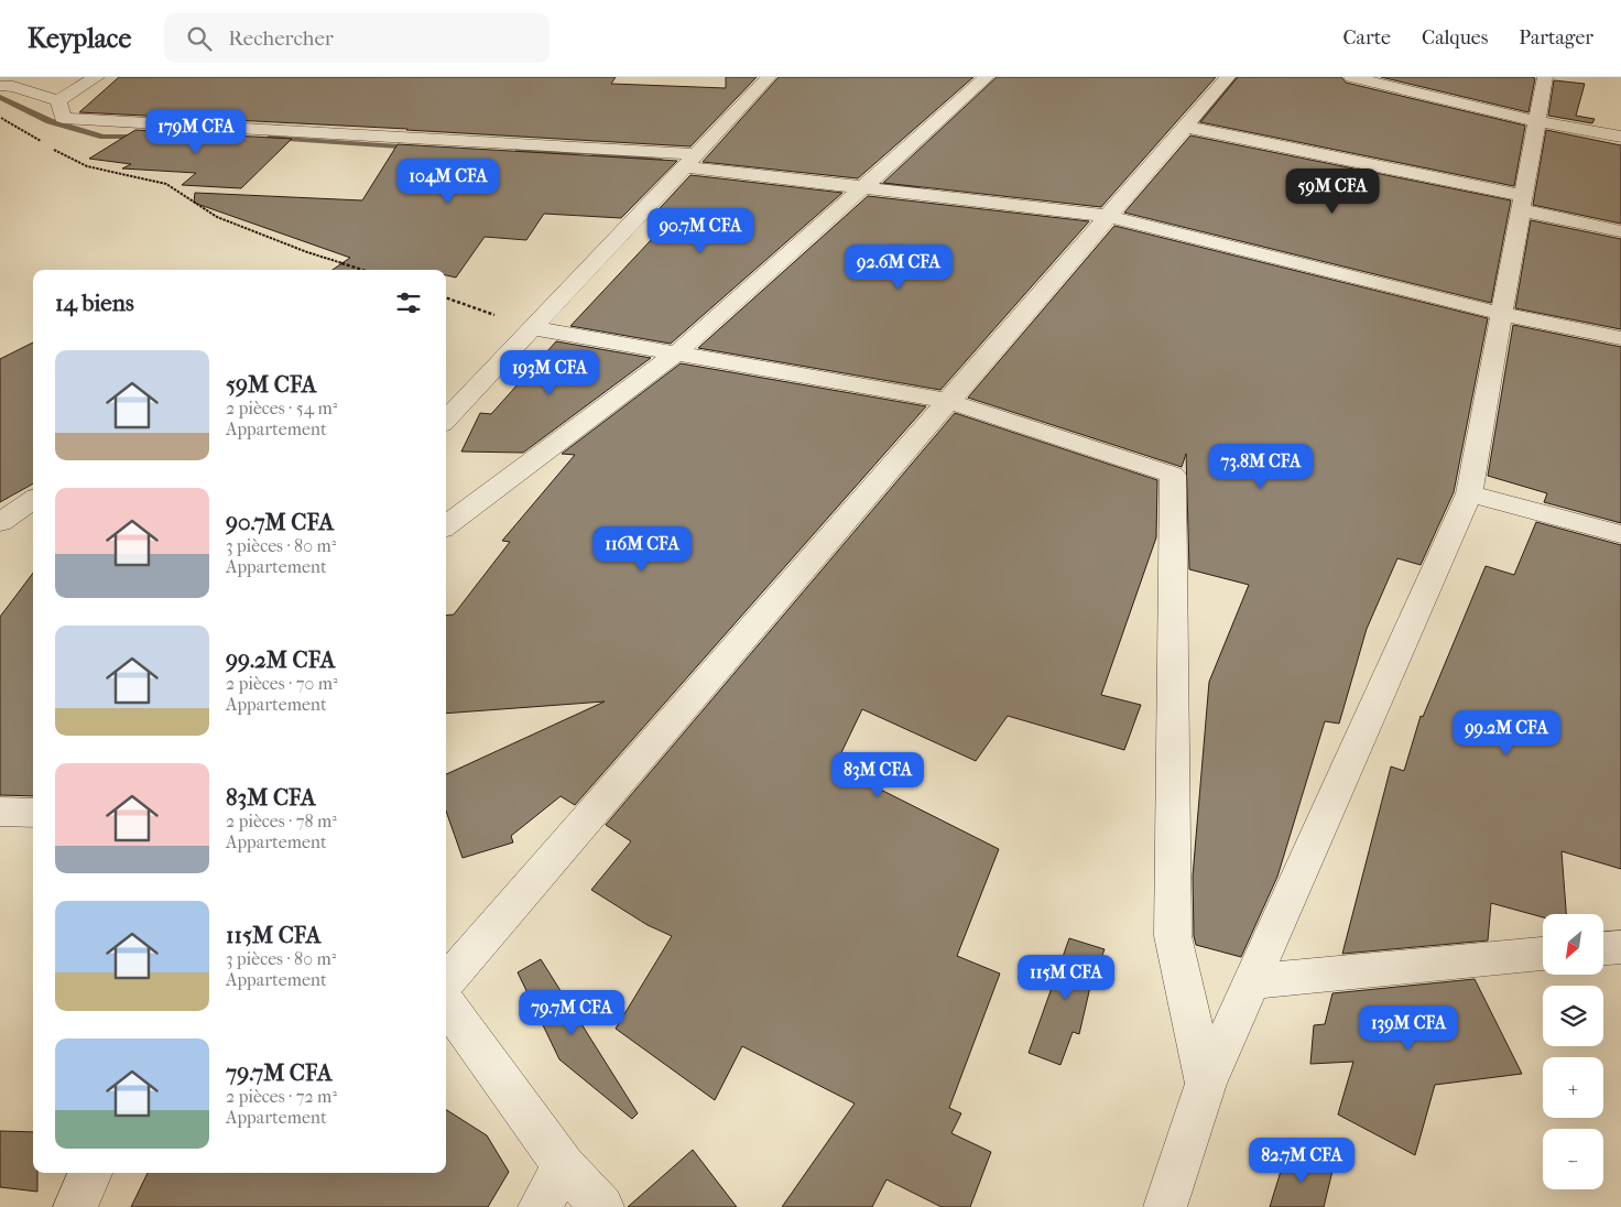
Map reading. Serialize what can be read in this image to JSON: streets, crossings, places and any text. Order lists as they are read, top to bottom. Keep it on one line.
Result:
{"north":"bottom left","page":{"header":"Keyplace","search":"Rechercher","nav":["Carte","Calques","Partager"],"price":["179M CFA","104M CFA","59M CFA","90.7M CFA","92.6M CFA","193M CFA","73.8M CFA","116M CFA","99.2M CFA","83M CFA","115M CFA","79.7M CFA","139M CFA","82.7M CFA"],"heading":"14 biens","list":[{"name":"59M CFA","note":"2 pièces · 54 m² · Appartement"},{"name":"90.7M CFA","note":"3 pièces · 80 m² · Appartement"},{"name":"99.2M CFA","note":"2 pièces · 70 m² · Appartement"},{"name":"83M CFA","note":"2 pièces · 78 m² · Appartement"},{"name":"115M CFA","note":"3 pièces · 80 m² · Appartement"},{"name":"79.7M CFA","note":"2 pièces · 72 m² · Appartement"}],"map_buttons":["+","−"]}}
